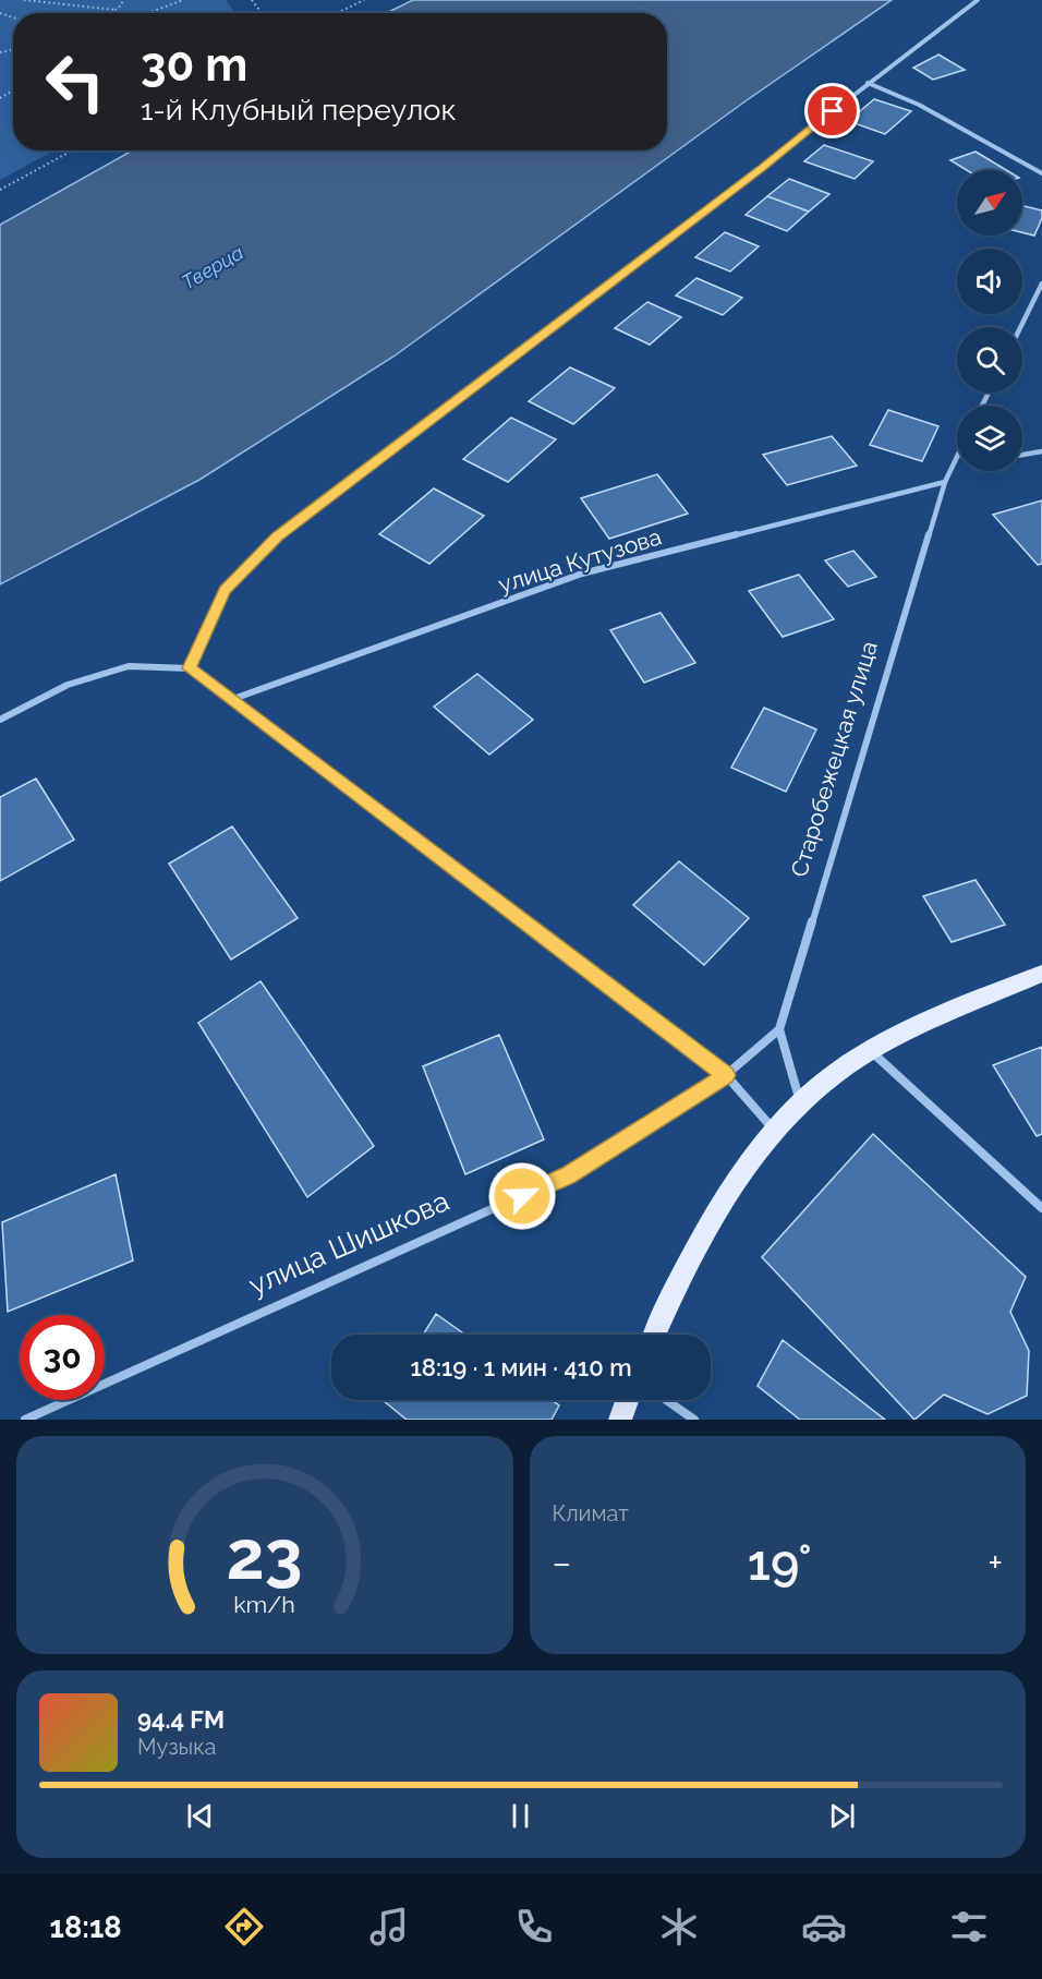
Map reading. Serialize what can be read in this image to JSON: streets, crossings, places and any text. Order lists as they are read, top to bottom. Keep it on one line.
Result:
{"streets":{"street":["улица Кутузова","Старобежецкая улица","улица Шишкова"]},"crossings":[["улица Кутузова","Старобежецкая улица"],["Старобежецкая улица","улица Шишкова"]],"water":["Тверца"],"north":"top right","page":{"turn":["30 m","1-й Клубный переулок"],"limit":"30","trip":"18:19 · 1 мин · 410 m","tile":"Климат","heat":["−","19°","+"],"song":["94.4 FM","Музыка"],"tabs":"18:18","gauge":["23","km/h"]}}
